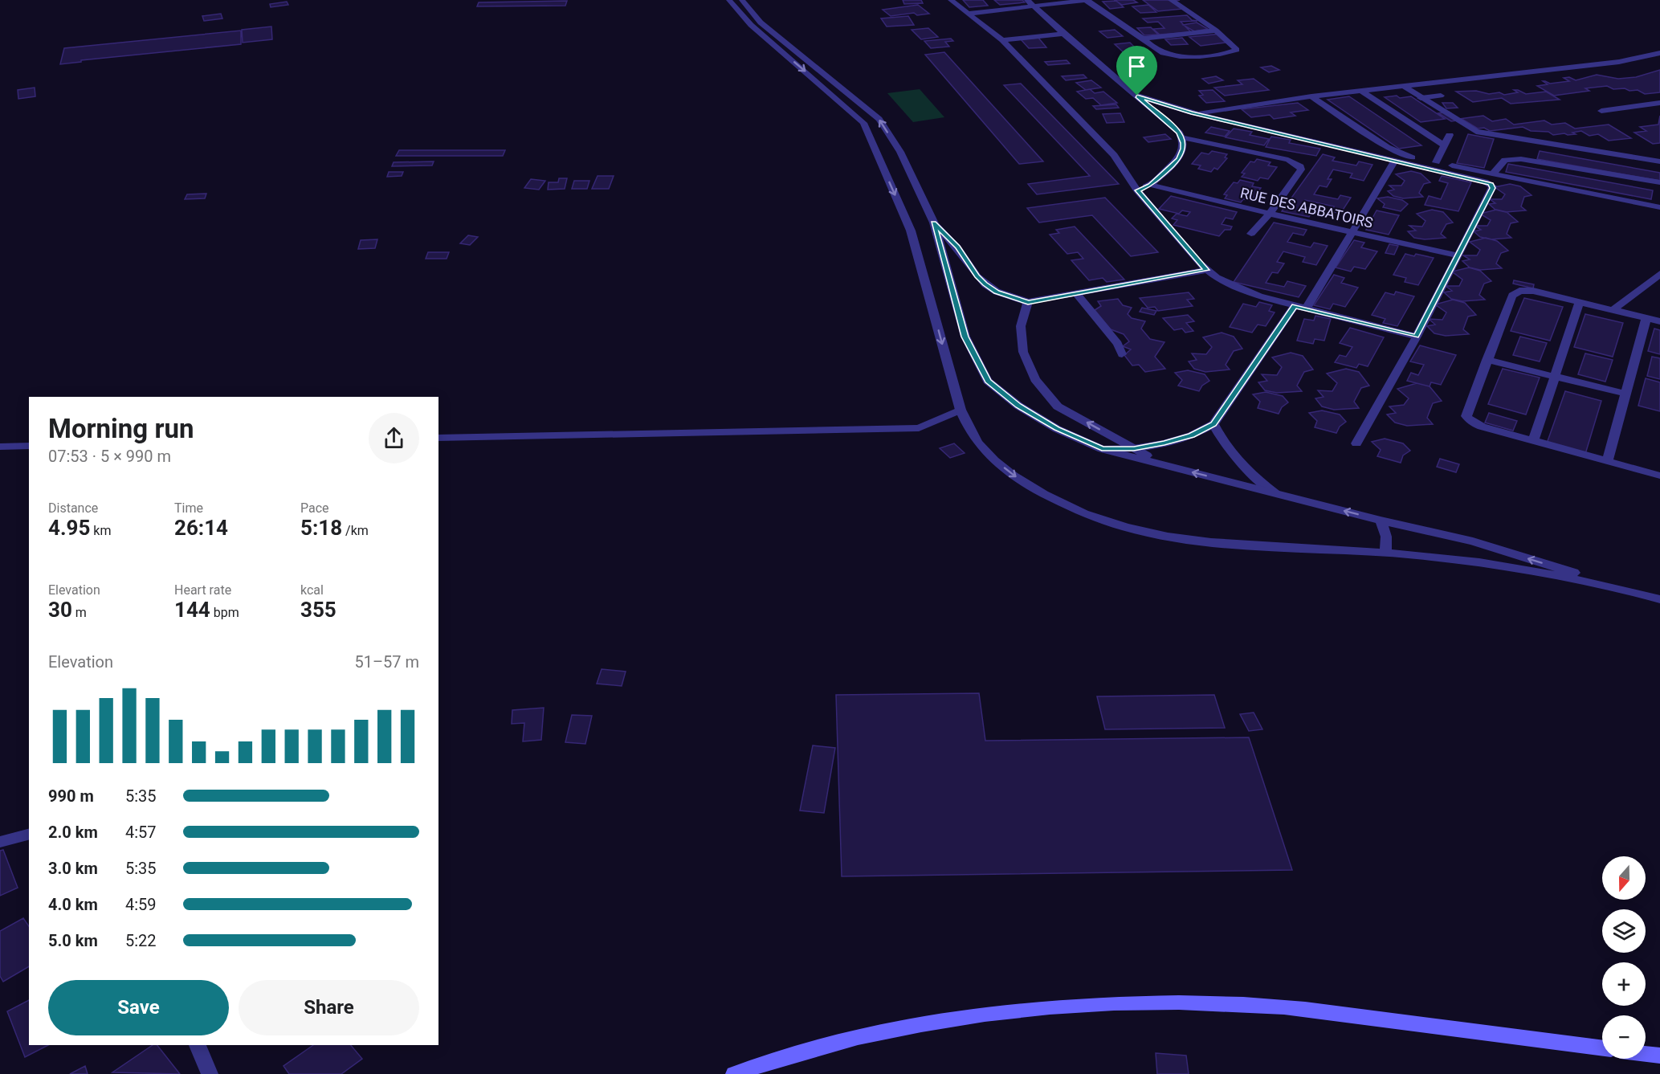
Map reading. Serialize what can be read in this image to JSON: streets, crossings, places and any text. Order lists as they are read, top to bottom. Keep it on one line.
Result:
{"streets":{"street":["RUE DES ABBATOIRS"]},"north":"bottom","page":{"heading":["Morning run","07:53 · 5 × 990 m"],"stats":[["Distance","4.95 km"],["Time","26:14"],["Pace","5:18 /km"],["Elevation","30 m"],["Heart rate","144 bpm"],["kcal","355"]],"chart":["Elevation","51–57 m"],"list":[{"name":"990 m","note":"5:35"},{"name":"2.0 km","note":"4:57"},{"name":"3.0 km","note":"5:35"},{"name":"4.0 km","note":"4:59"},{"name":"5.0 km","note":"5:22"}],"map_buttons":["+","−"],"buttons":["Save","Share"]}}
